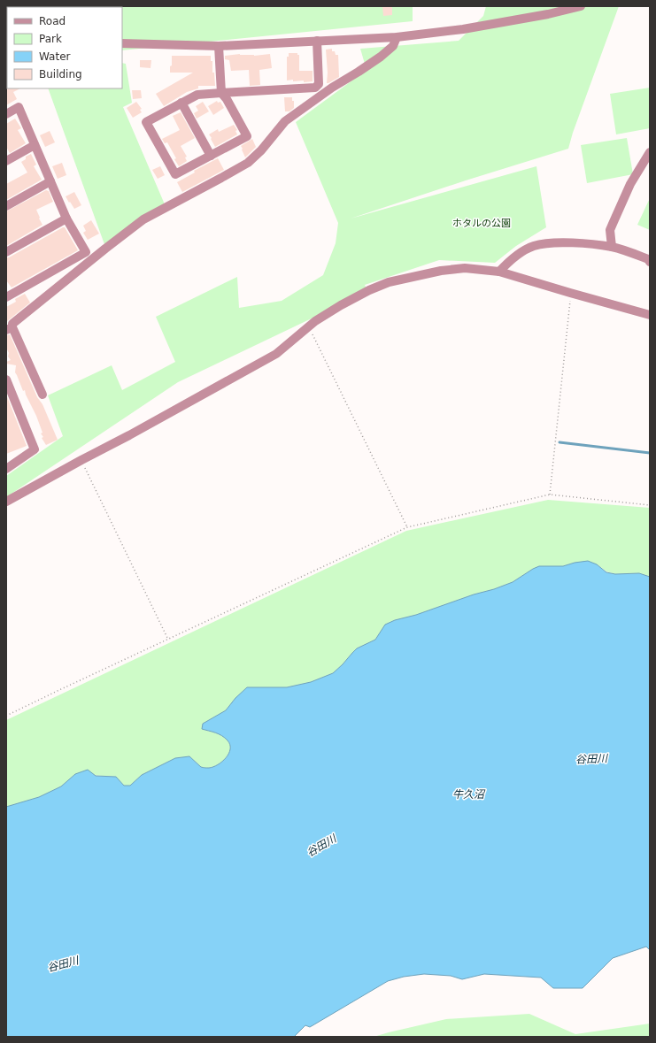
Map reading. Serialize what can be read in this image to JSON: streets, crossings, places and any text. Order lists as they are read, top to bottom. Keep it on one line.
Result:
{"water":["谷田川","牛久沼"],"parks":["ホタルの公園"],"legend":["Road","Park","Water","Building"]}
